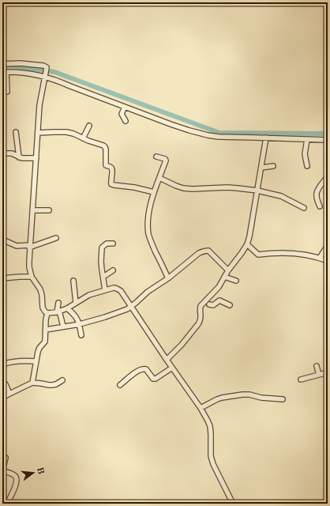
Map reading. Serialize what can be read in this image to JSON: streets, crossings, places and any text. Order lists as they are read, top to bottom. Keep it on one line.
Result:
{"north":"right"}
